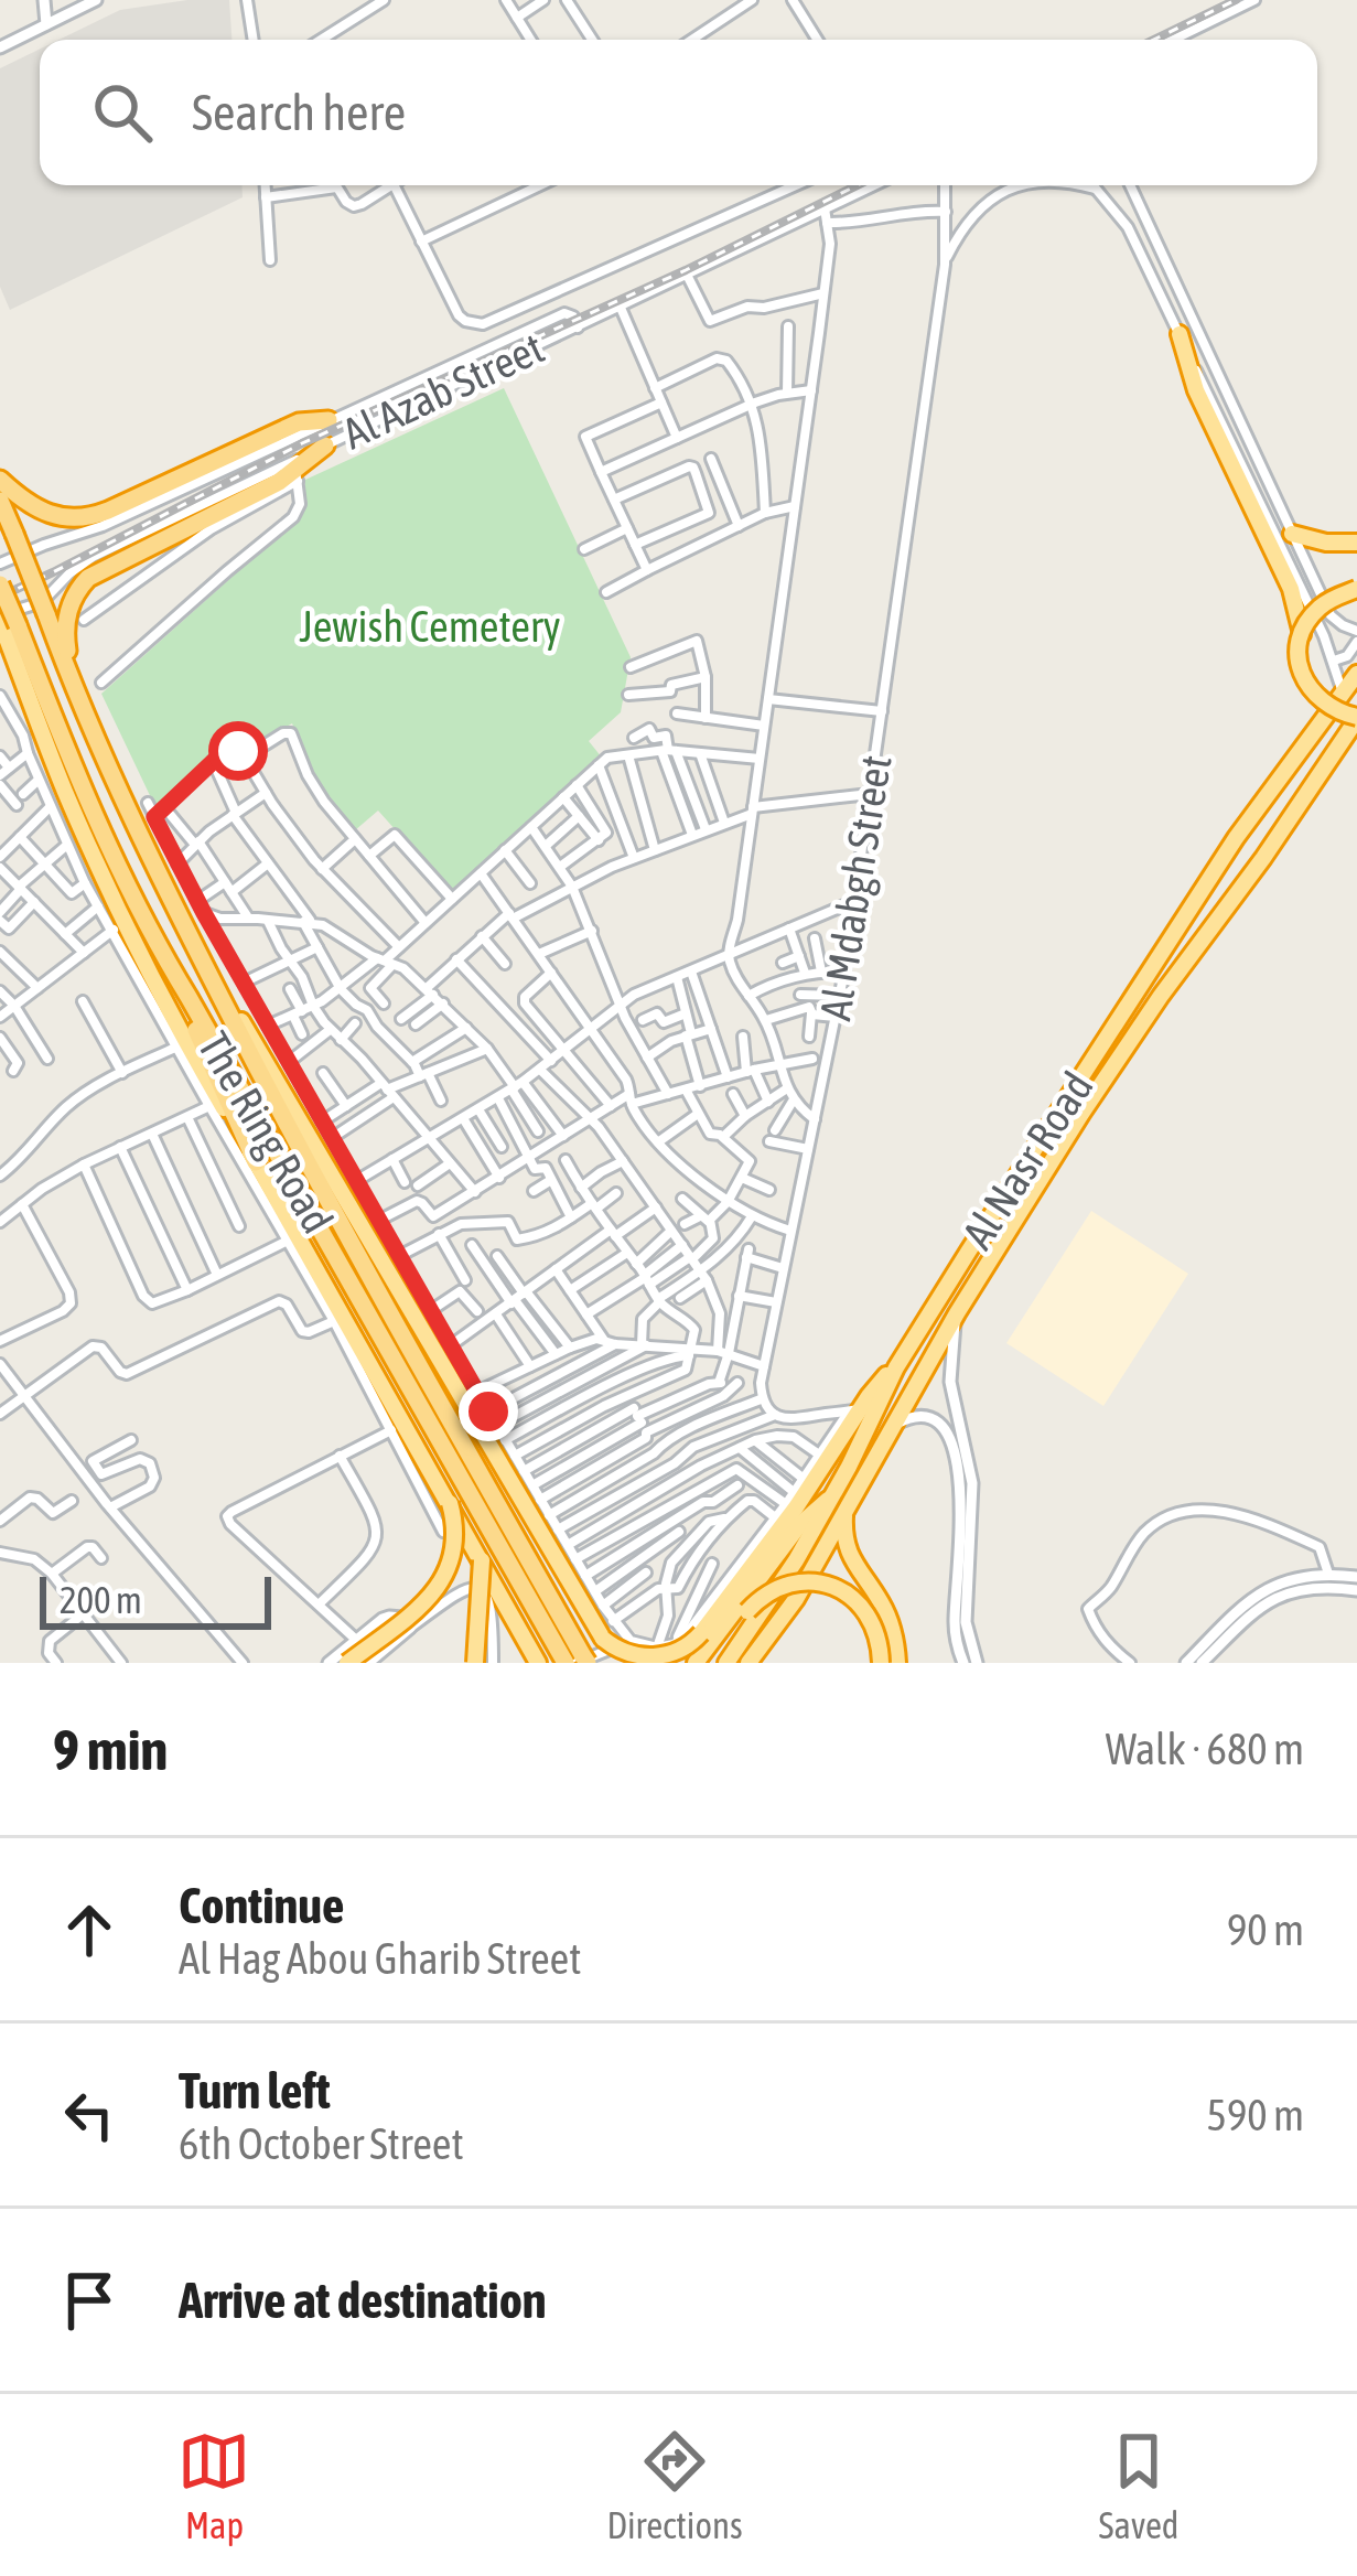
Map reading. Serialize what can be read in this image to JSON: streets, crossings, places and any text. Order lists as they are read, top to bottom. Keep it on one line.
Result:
{"streets":{"highway":["The Ring Road","Al Nasr Road"],"street":["Al Azab Street","Al Mdabgh Street"]},"crossings":[["Al Azab Street","The Ring Road"]],"parks":["Jewish Cemetery"],"scale_bar":"200 m","page":{"search":"Search here","scale":"200 m","heading":["9 min","Walk · 680 m"],"list":[["Continue","Al Hag Abou Gharib Street","90 m"],["Turn left","6th October Street","590 m"],"Arrive at destination"],"nav":["Map","Directions","Saved"]}}
